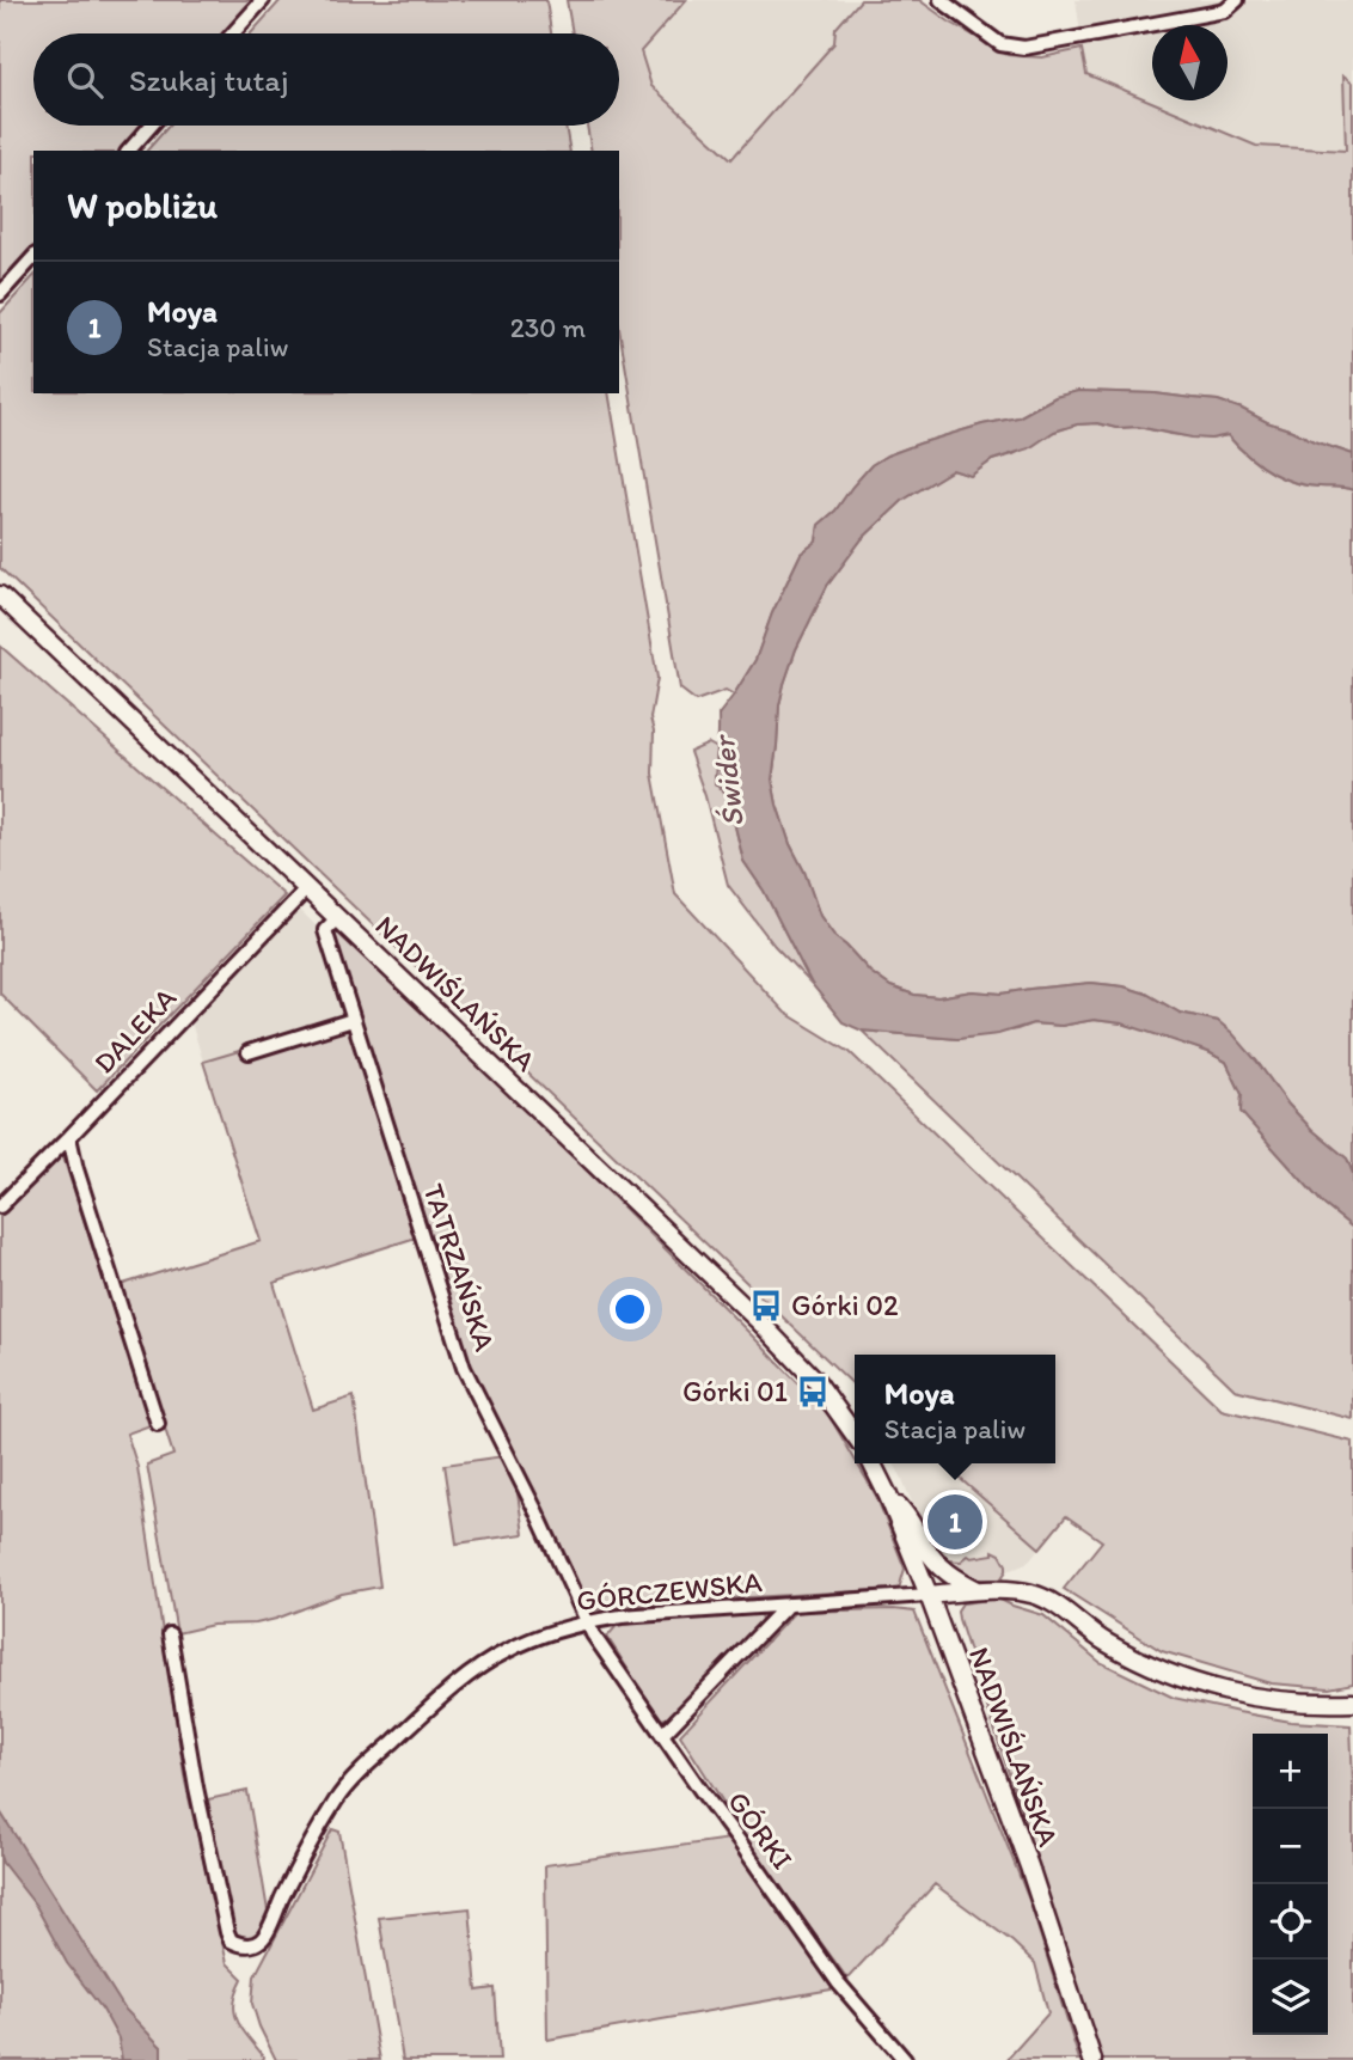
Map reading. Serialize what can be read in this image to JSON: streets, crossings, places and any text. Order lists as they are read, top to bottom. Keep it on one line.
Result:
{"streets":{"main road":["NADWIŚLAŃSKA"],"street":["DALEKA","TATRZAŃSKA","GÓRCZEWSKA","GÓRKI"]},"crossings":[["NADWIŚLAŃSKA","DALEKA"],["NADWIŚLAŃSKA","TATRZAŃSKA"],["NADWIŚLAŃSKA","GÓRCZEWSKA"],["TATRZAŃSKA","GÓRCZEWSKA"],["TATRZAŃSKA","GÓRKI"],["GÓRCZEWSKA","GÓRKI"]],"water":["Świder"],"places":{"bus stop":["Górki 02","Górki 01"]},"north":"top","page":{"search":"Szukaj tutaj","heading":"W pobliżu","list":[{"mark":"1","name":"Moya","note":"Stacja paliw","value":"230 m"}],"popup":["Moya","Stacja paliw"],"pins":"1","map_buttons":["+","−"]}}
